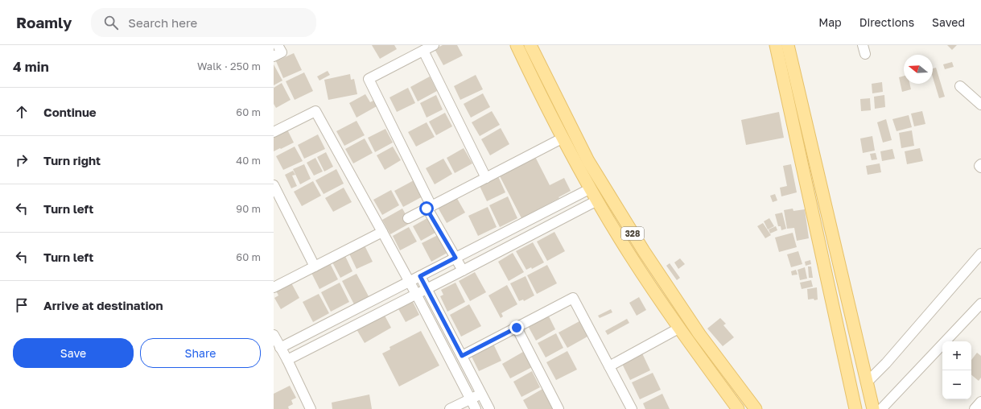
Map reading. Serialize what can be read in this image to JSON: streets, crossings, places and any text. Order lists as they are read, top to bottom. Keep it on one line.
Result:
{"streets":{"main road":["328"]},"north":"left","page":{"header":"Roamly","search":"Search here","nav":["Map","Directions","Saved"],"heading":["4 min","Walk · 250 m"],"list":[["Continue","60 m"],["Turn right","40 m"],["Turn left","90 m"],["Turn left","60 m"],"Arrive at destination"],"buttons":["Save","Share"],"map_buttons":["+","−"]}}
